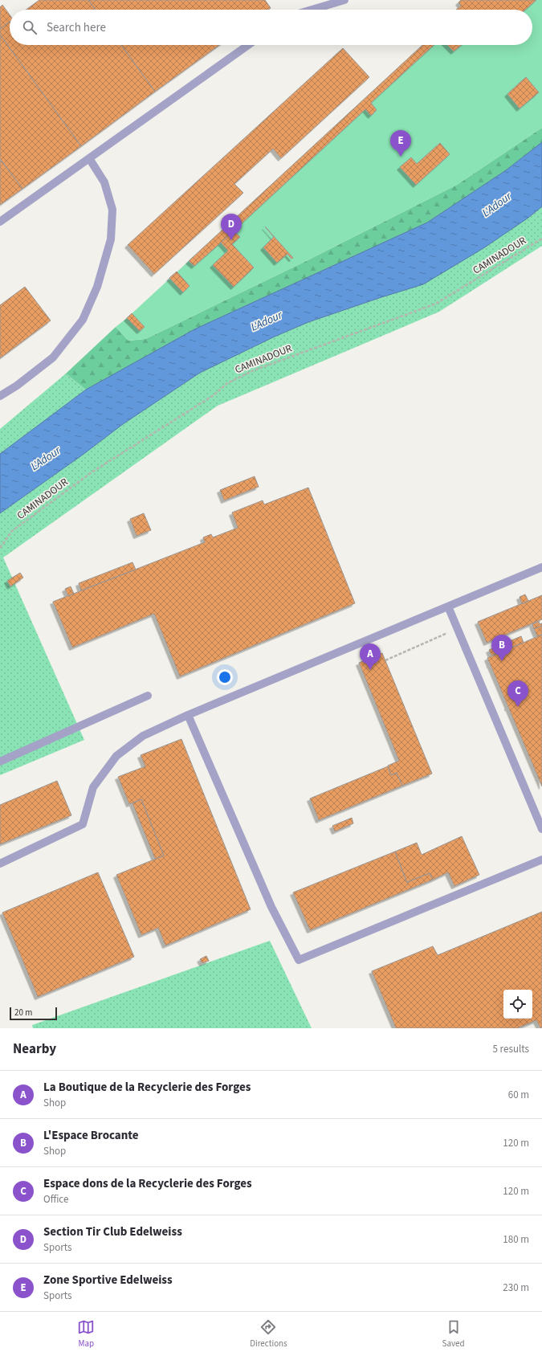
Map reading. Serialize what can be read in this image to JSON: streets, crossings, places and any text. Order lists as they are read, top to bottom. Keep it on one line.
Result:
{"streets":{"path":["CAMINADOUR"]},"water":["L'Adour"],"scale_bar":"20 m","page":{"search":"Search here","pins":["E","D","B","A","C"],"scale":"20 m","heading":["Nearby","5 results"],"list":[{"mark":"A","name":"La Boutique de la Recyclerie des Forges","note":"Shop","value":"60 m"},{"mark":"B","name":"L'Espace Brocante","note":"Shop","value":"120 m"},{"mark":"C","name":"Espace dons de la Recyclerie des Forges","note":"Office","value":"120 m"},{"mark":"D","name":"Section Tir Club Edelweiss","note":"Sports","value":"180 m"},{"mark":"E","name":"Zone Sportive Edelweiss","note":"Sports","value":"230 m"}],"nav":["Map","Directions","Saved"]}}
